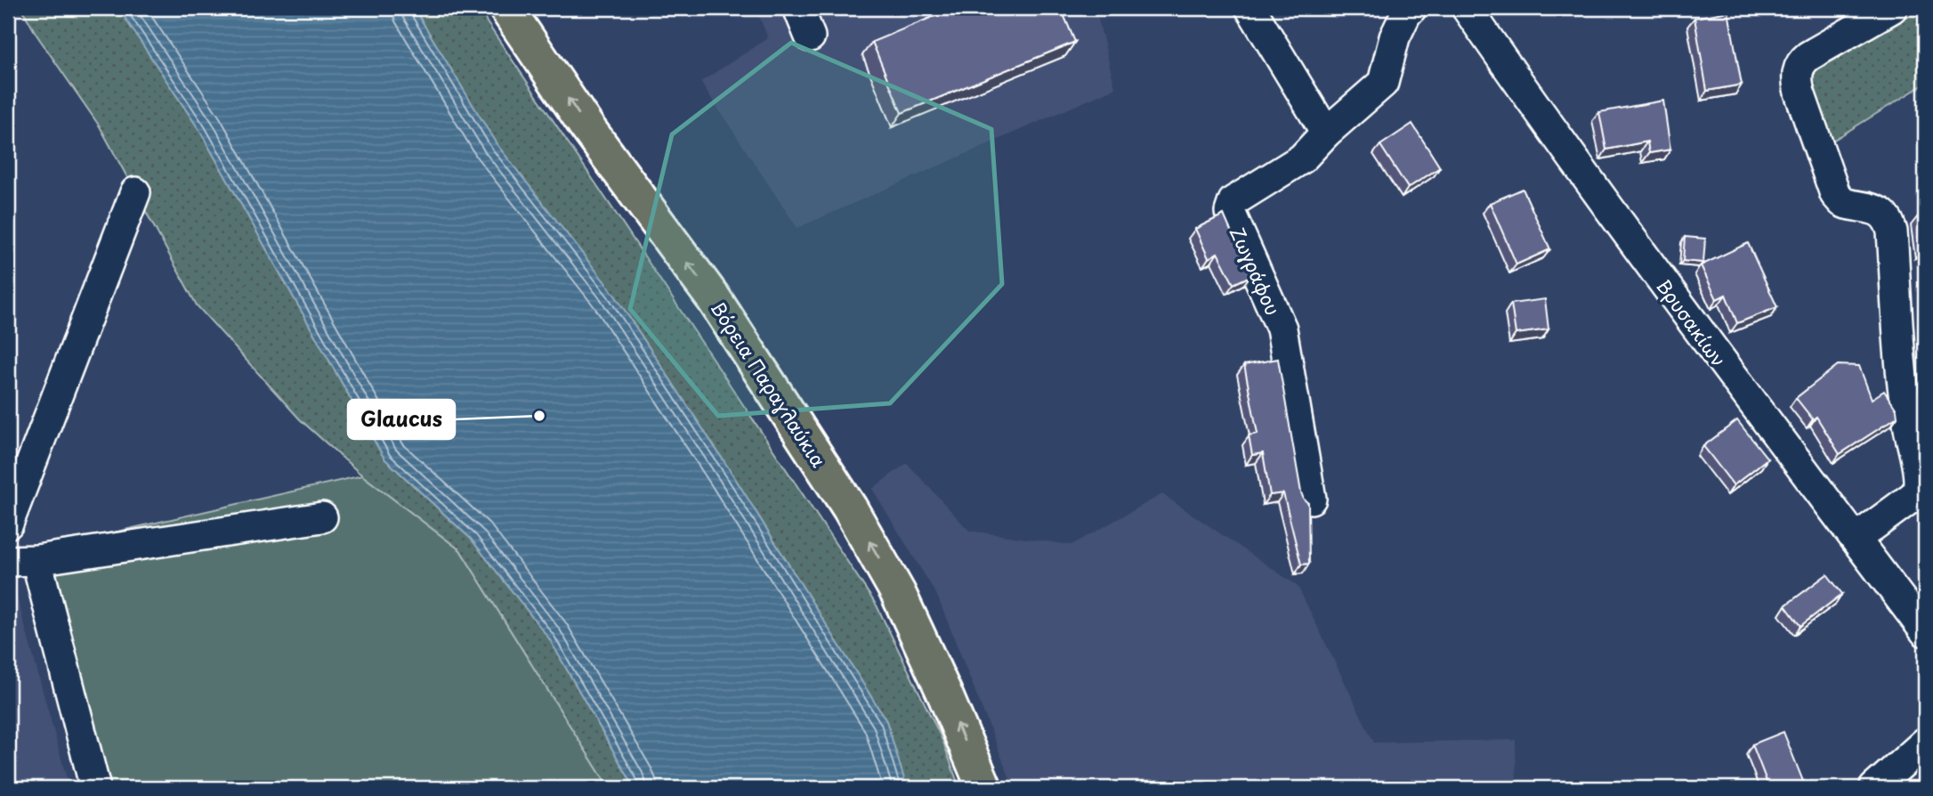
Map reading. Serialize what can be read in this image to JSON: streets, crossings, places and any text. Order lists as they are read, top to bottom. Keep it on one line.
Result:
{"streets":{"main road":["Βόρεια Παραγλαύκια"],"street":["Ζωγράφου","Βρυσακίων"]},"one_way":["Βόρεια Παραγλαύκια"],"places":["Glaucus"]}
